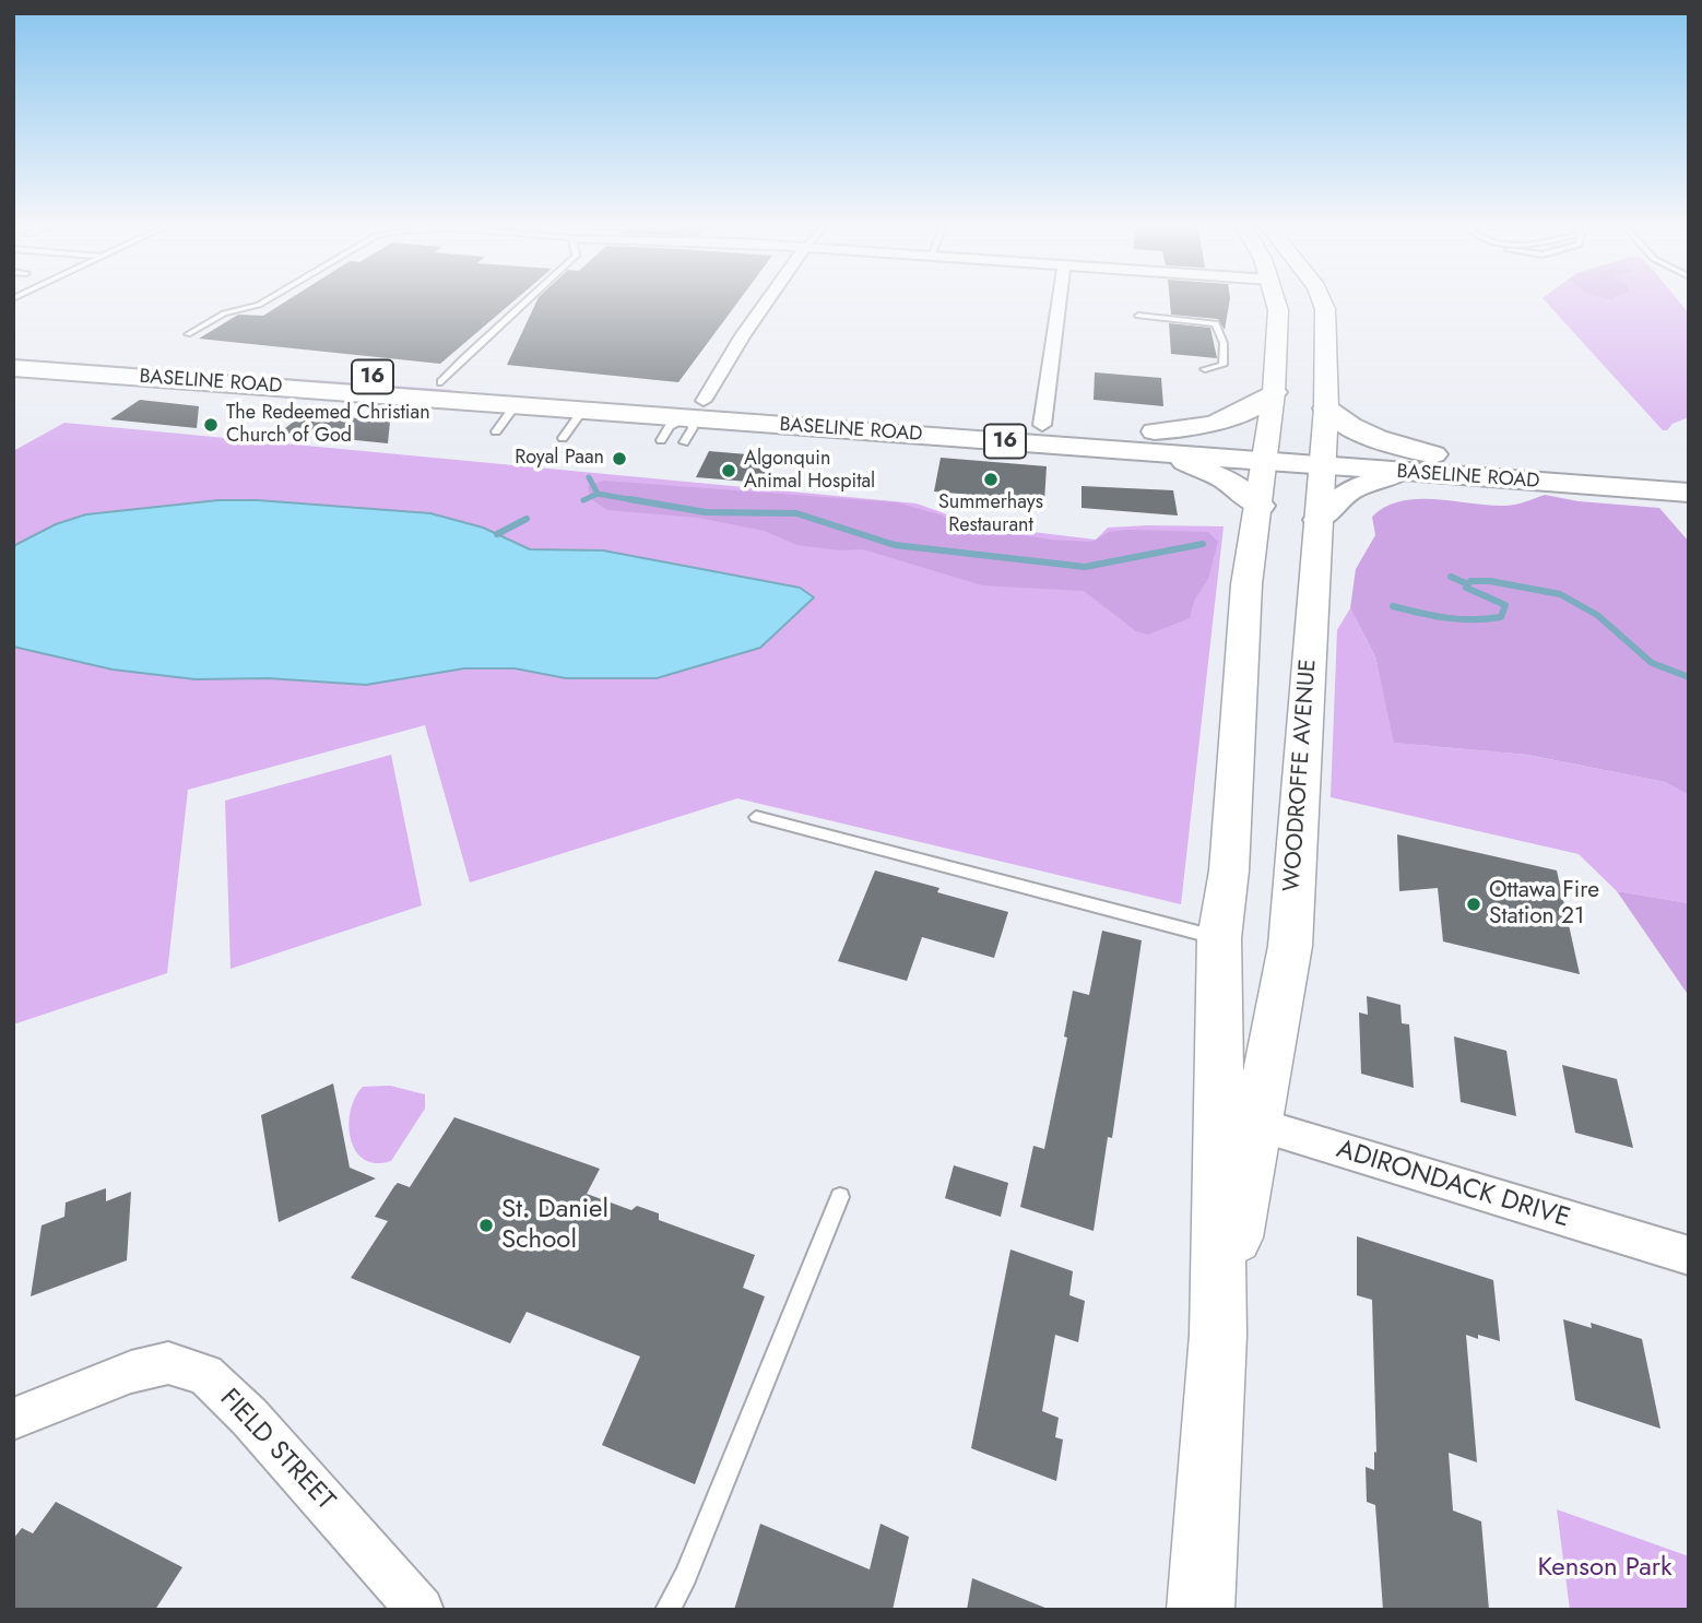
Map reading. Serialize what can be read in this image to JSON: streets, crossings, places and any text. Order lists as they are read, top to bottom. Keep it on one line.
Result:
{"streets":{"main road":["16","BASELINE ROAD","WOODROFFE AVENUE"],"street":["ADIRONDACK DRIVE","FIELD STREET"]},"crossings":[["BASELINE ROAD","WOODROFFE AVENUE"],["WOODROFFE AVENUE","ADIRONDACK DRIVE"]],"parks":["Kenson Park"],"places":["The Redeemed Christian Church of God","Royal Paan","Algonquin Animal Hospital","Summerhays Restaurant","Ottawa Fire Station 21","St. Daniel School"]}
